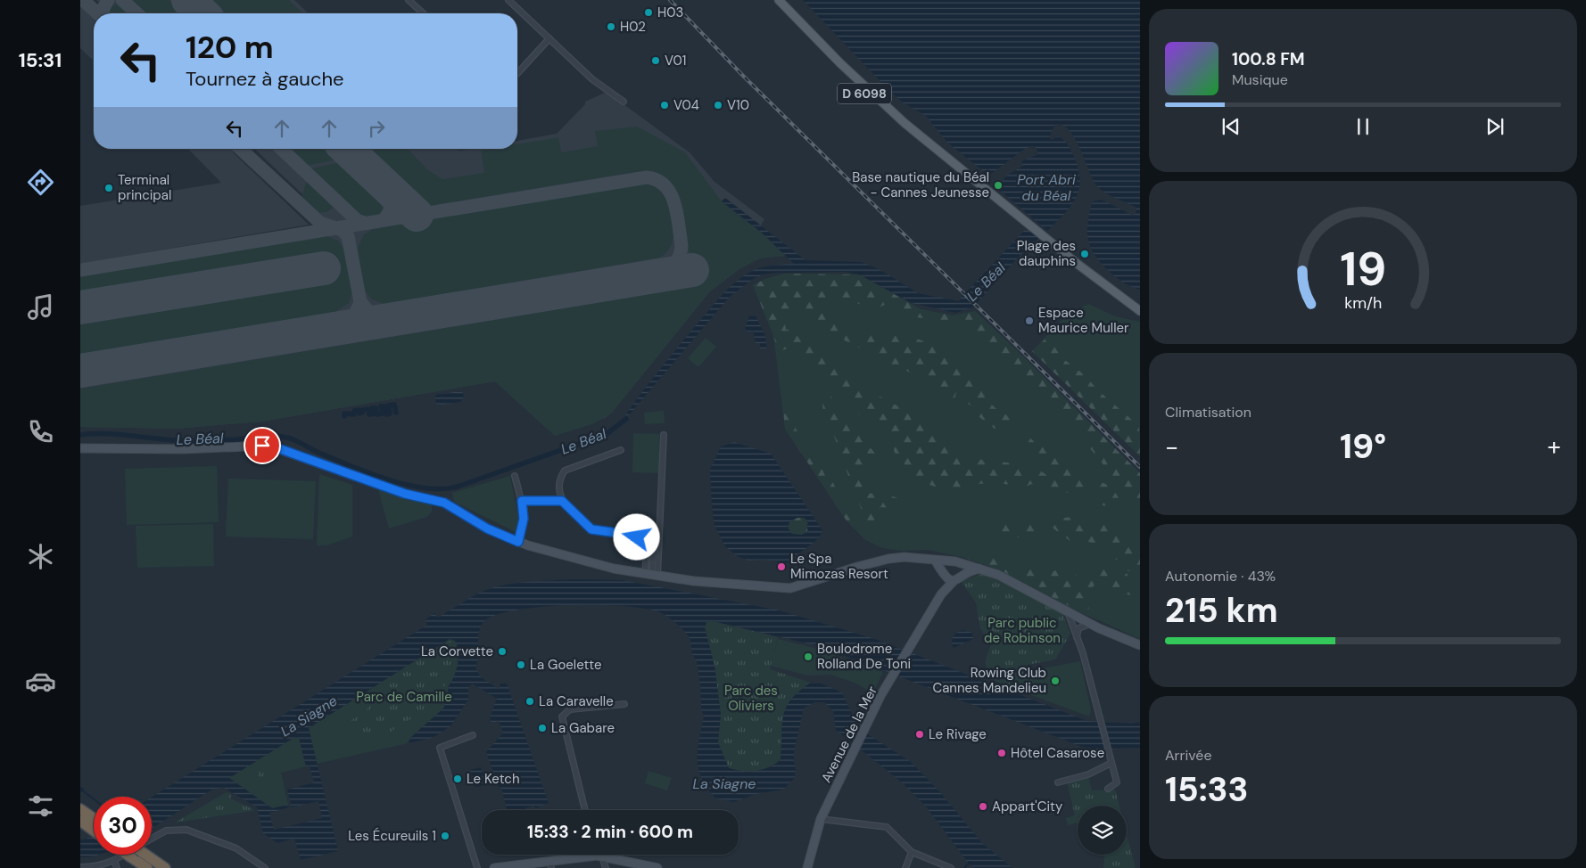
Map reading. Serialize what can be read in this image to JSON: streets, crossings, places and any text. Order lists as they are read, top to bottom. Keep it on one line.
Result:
{"streets":{"main road":["D 6098","Avenue de la Mer"]},"water":["Port Abri du Béal","Le Béal","La Siagne"],"parks":["Parc public de Robinson","Parc des Oliviers","Parc de Camille"],"places":["H03","H02","V01","V04","V10","Base nautique du Béal - Cannes Jeunesse","Terminal principal","Plage des dauphins","Espace Maurice Muller","Le Spa Mimozas Resort","La Corvette","Boulodrome Rolland De Toni","La Goelette","Rowing Club Cannes Mandelieu","La Caravelle","La Gabare","Le Rivage","Hôtel Casarose","Le Ketch","Appart'City","Les Écureuils 1"],"page":{"tabs":"15:31","turn":["120 m","Tournez à gauche"],"song":["100.8 FM","Musique"],"tile":["Climatisation",["Autonomie · 43%","215 km"],["Arrivée","15:33"]],"heat":["−","19°","+"],"limit":"30","trip":"15:33 · 2 min · 600 m","gauge":["19","km/h"]}}
